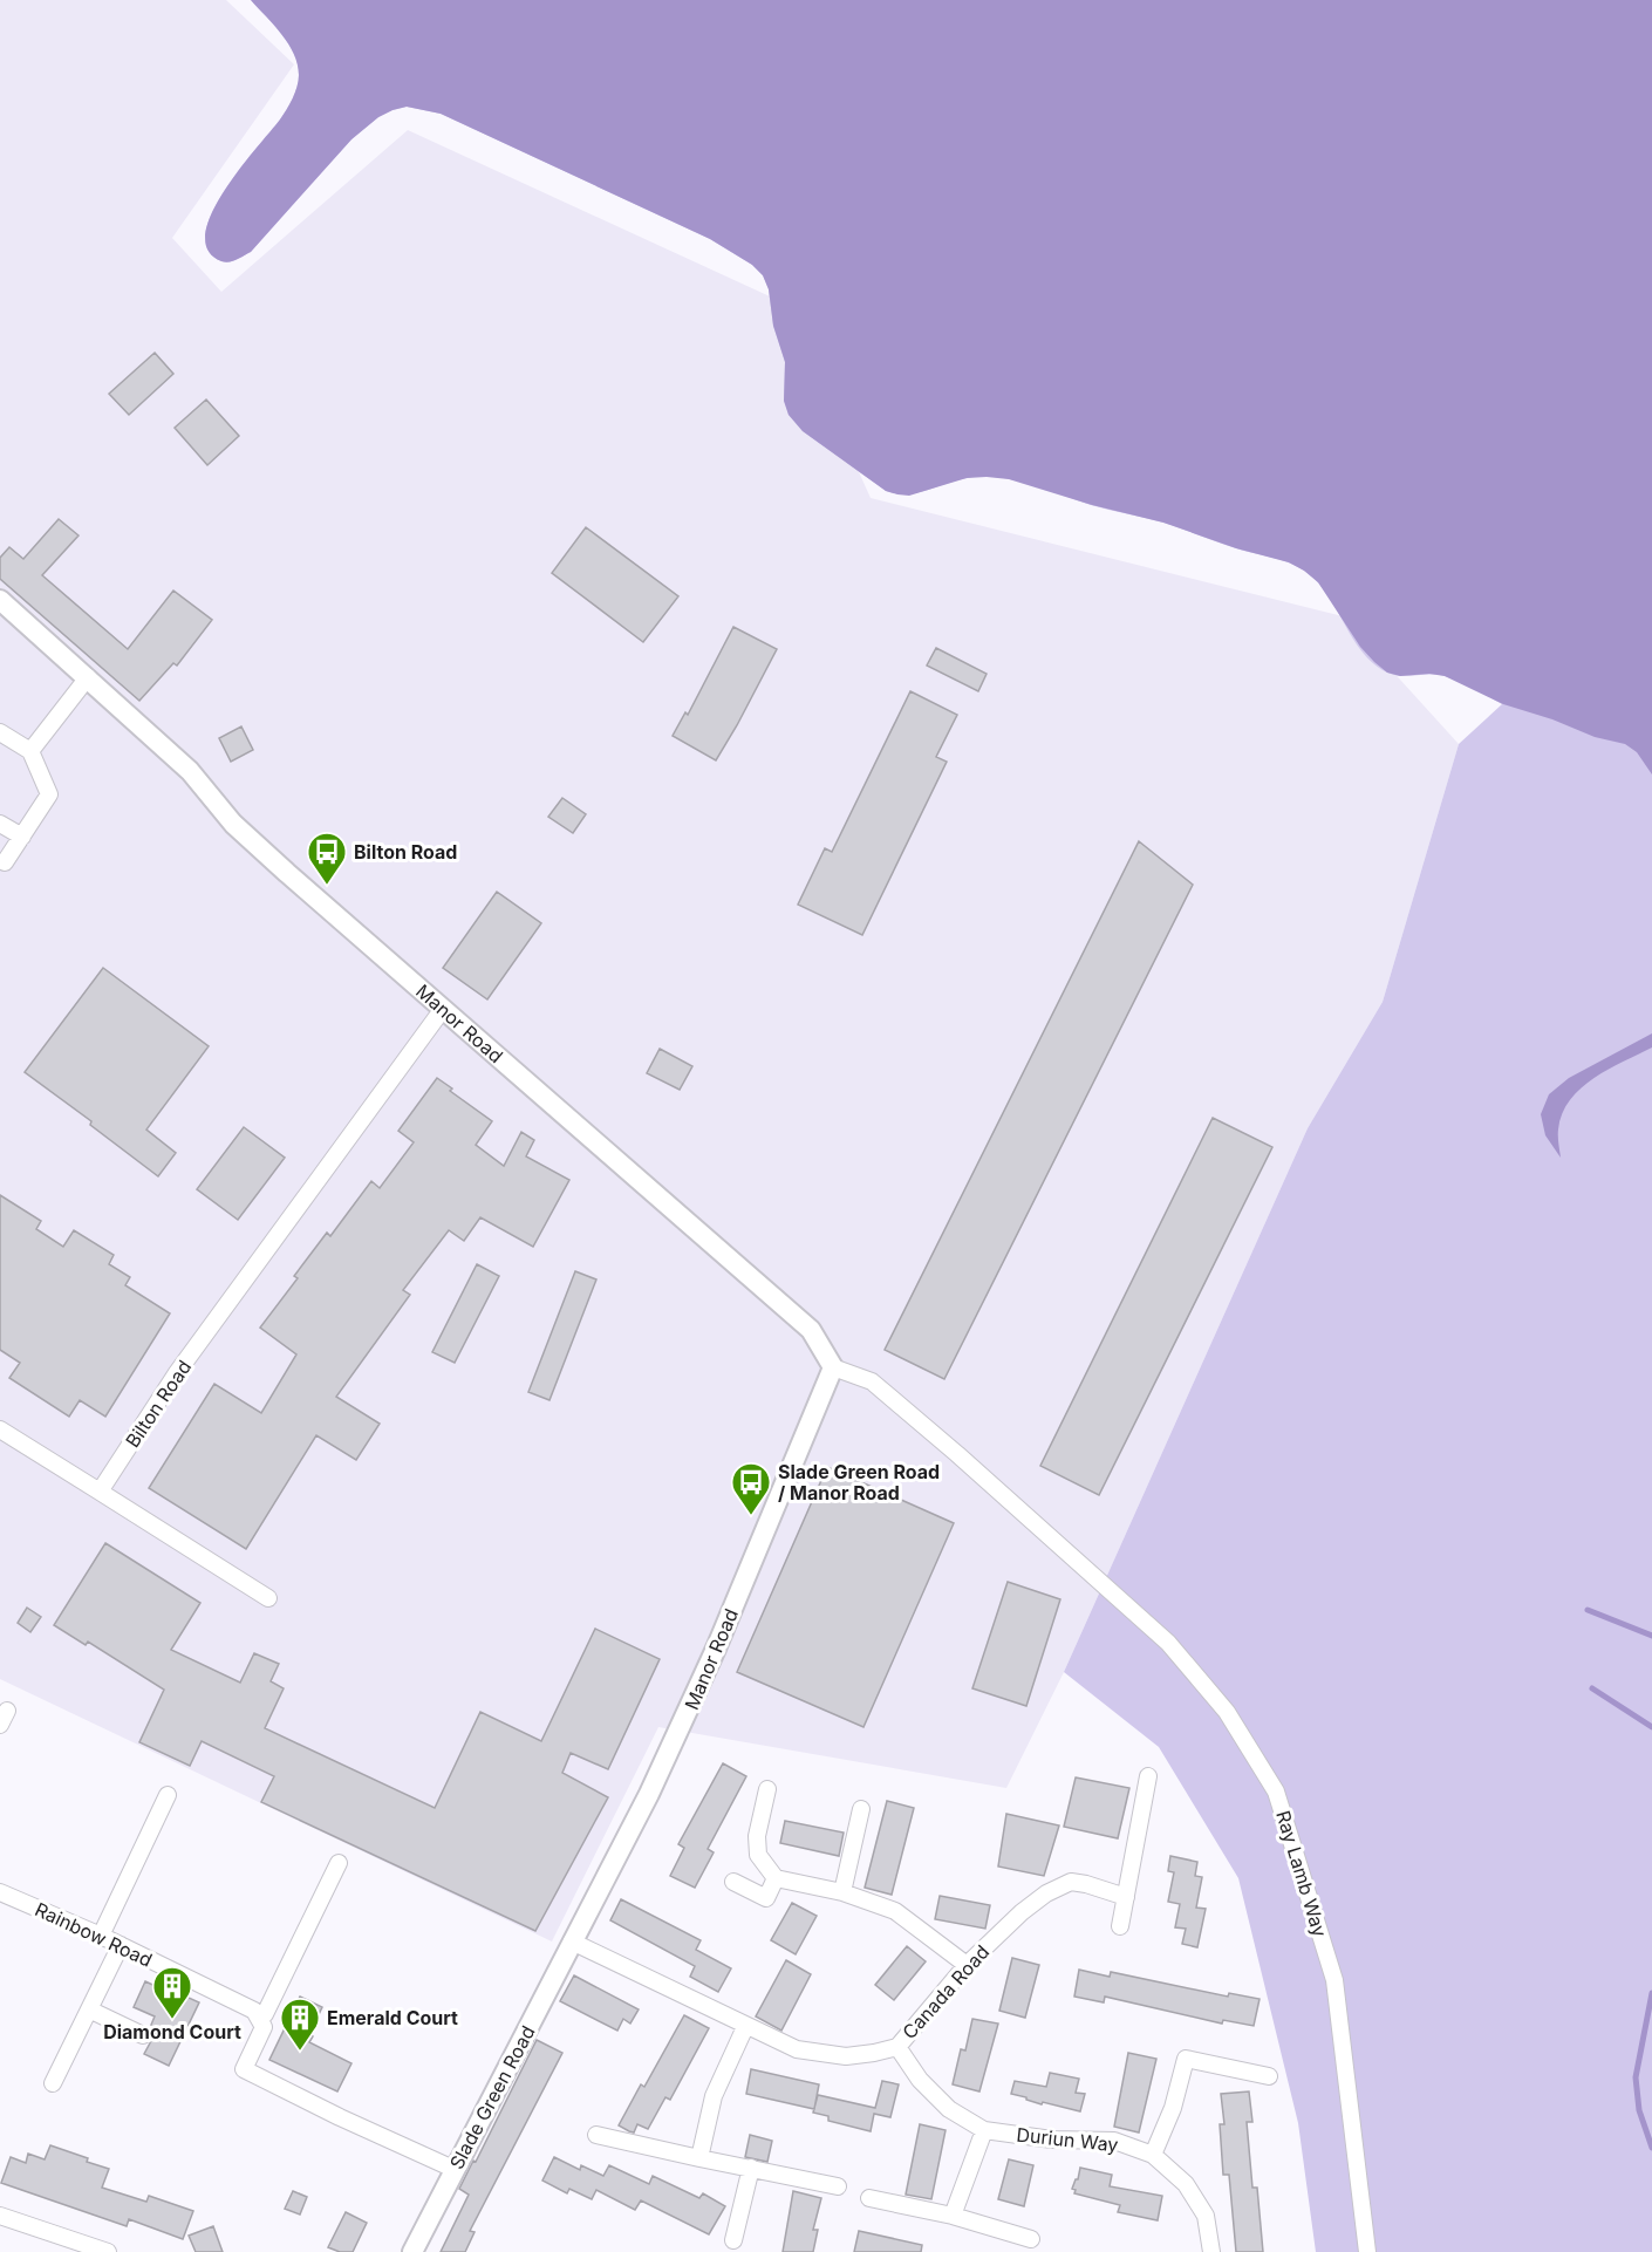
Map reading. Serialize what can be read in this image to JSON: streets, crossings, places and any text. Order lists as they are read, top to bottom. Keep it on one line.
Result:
{"streets":{"street":["Manor Road","Bilton Road","Ray Lamb Way","Rainbow Road","Canada Road","Slade Green Road","Duriun Way"]},"crossings":[["Manor Road","Bilton Road"],["Manor Road","Ray Lamb Way"],["Manor Road","Canada Road"],["Manor Road","Slade Green Road"],["Canada Road","Slade Green Road"],["Canada Road","Duriun Way"]],"places":{"bus stop":["Bilton Road","Slade Green Road / Manor Road"],"building":["Diamond Court","Emerald Court"]}}
